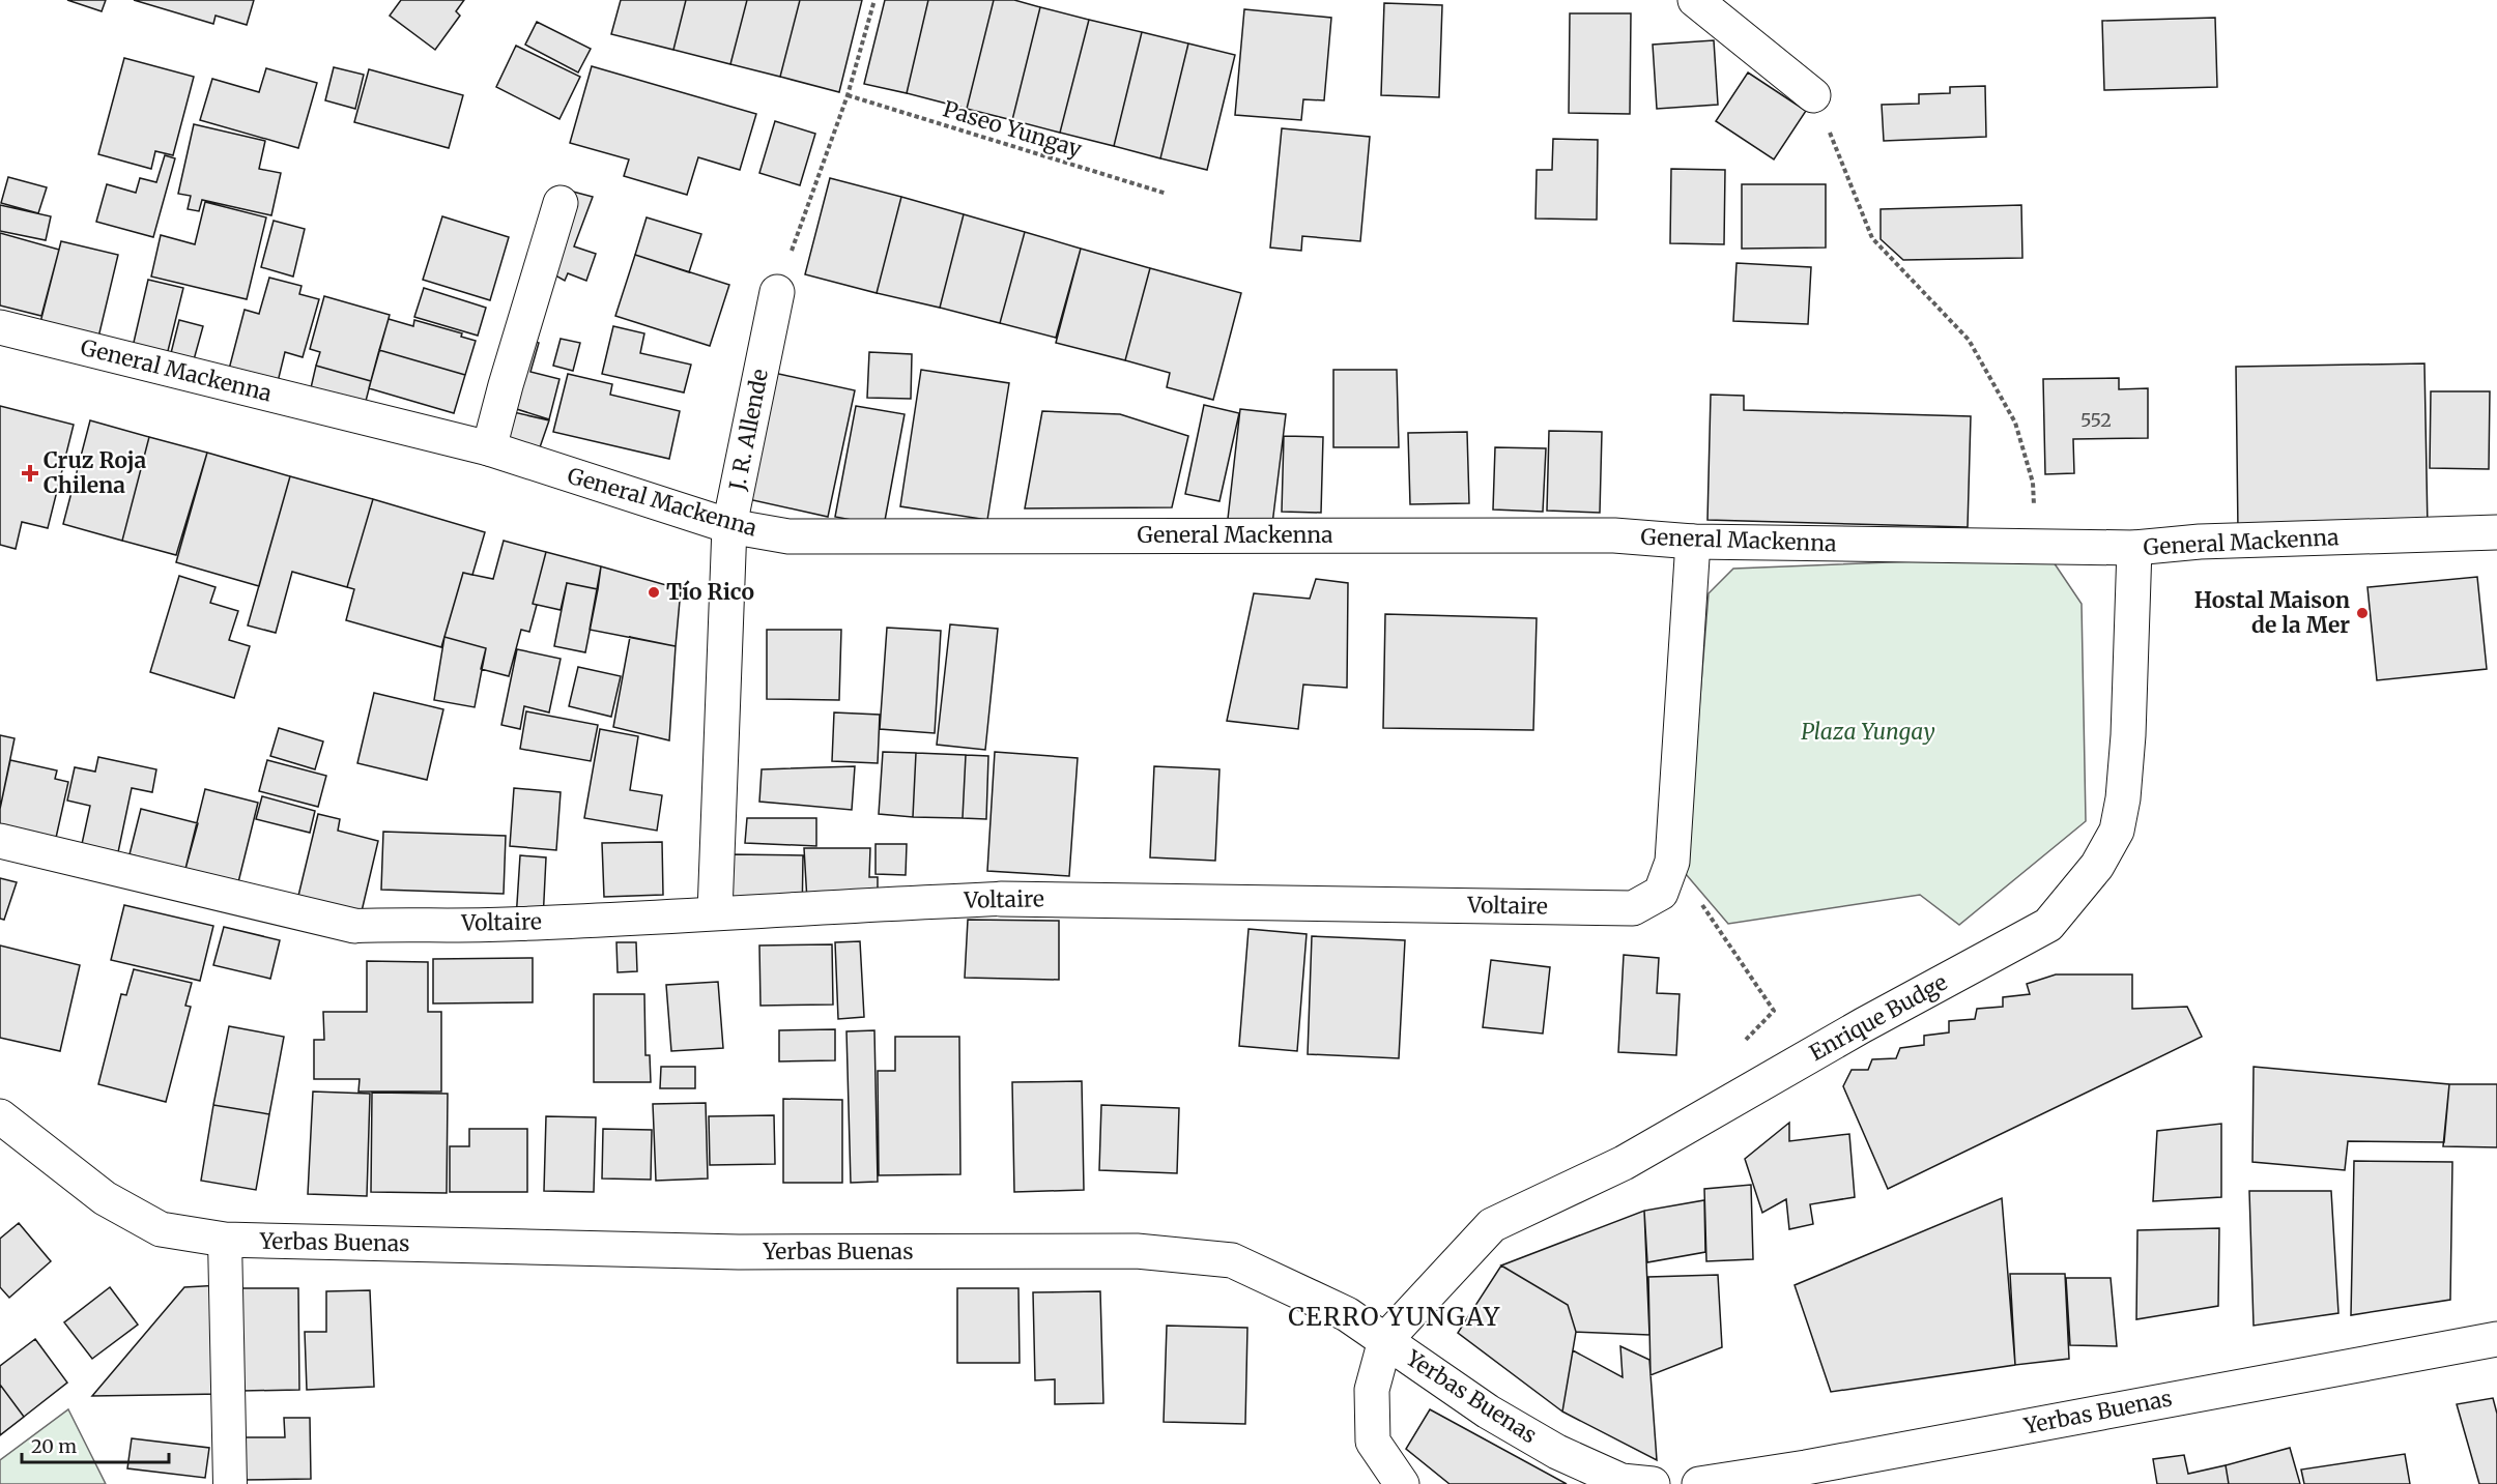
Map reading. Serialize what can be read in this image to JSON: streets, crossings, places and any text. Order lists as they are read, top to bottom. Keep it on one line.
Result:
{"streets":{"street":["General Mackenna","J. R. Allende","Voltaire","Enrique Budge","Yerbas Buenas"],"path":["Paseo Yungay"]},"crossings":[["General Mackenna","J. R. Allende"],["General Mackenna","Voltaire"],["General Mackenna","Enrique Budge"],["J. R. Allende","Voltaire"],["Enrique Budge","Yerbas Buenas"]],"districts":["CERRO YUNGAY"],"parks":["Plaza Yungay"],"places":{"health":["Cruz Roja Chilena"],"other":["Tío Rico","Hostal Maison de la Mer"]},"house_numbers":["552"],"scale_bar":"20 m"}
